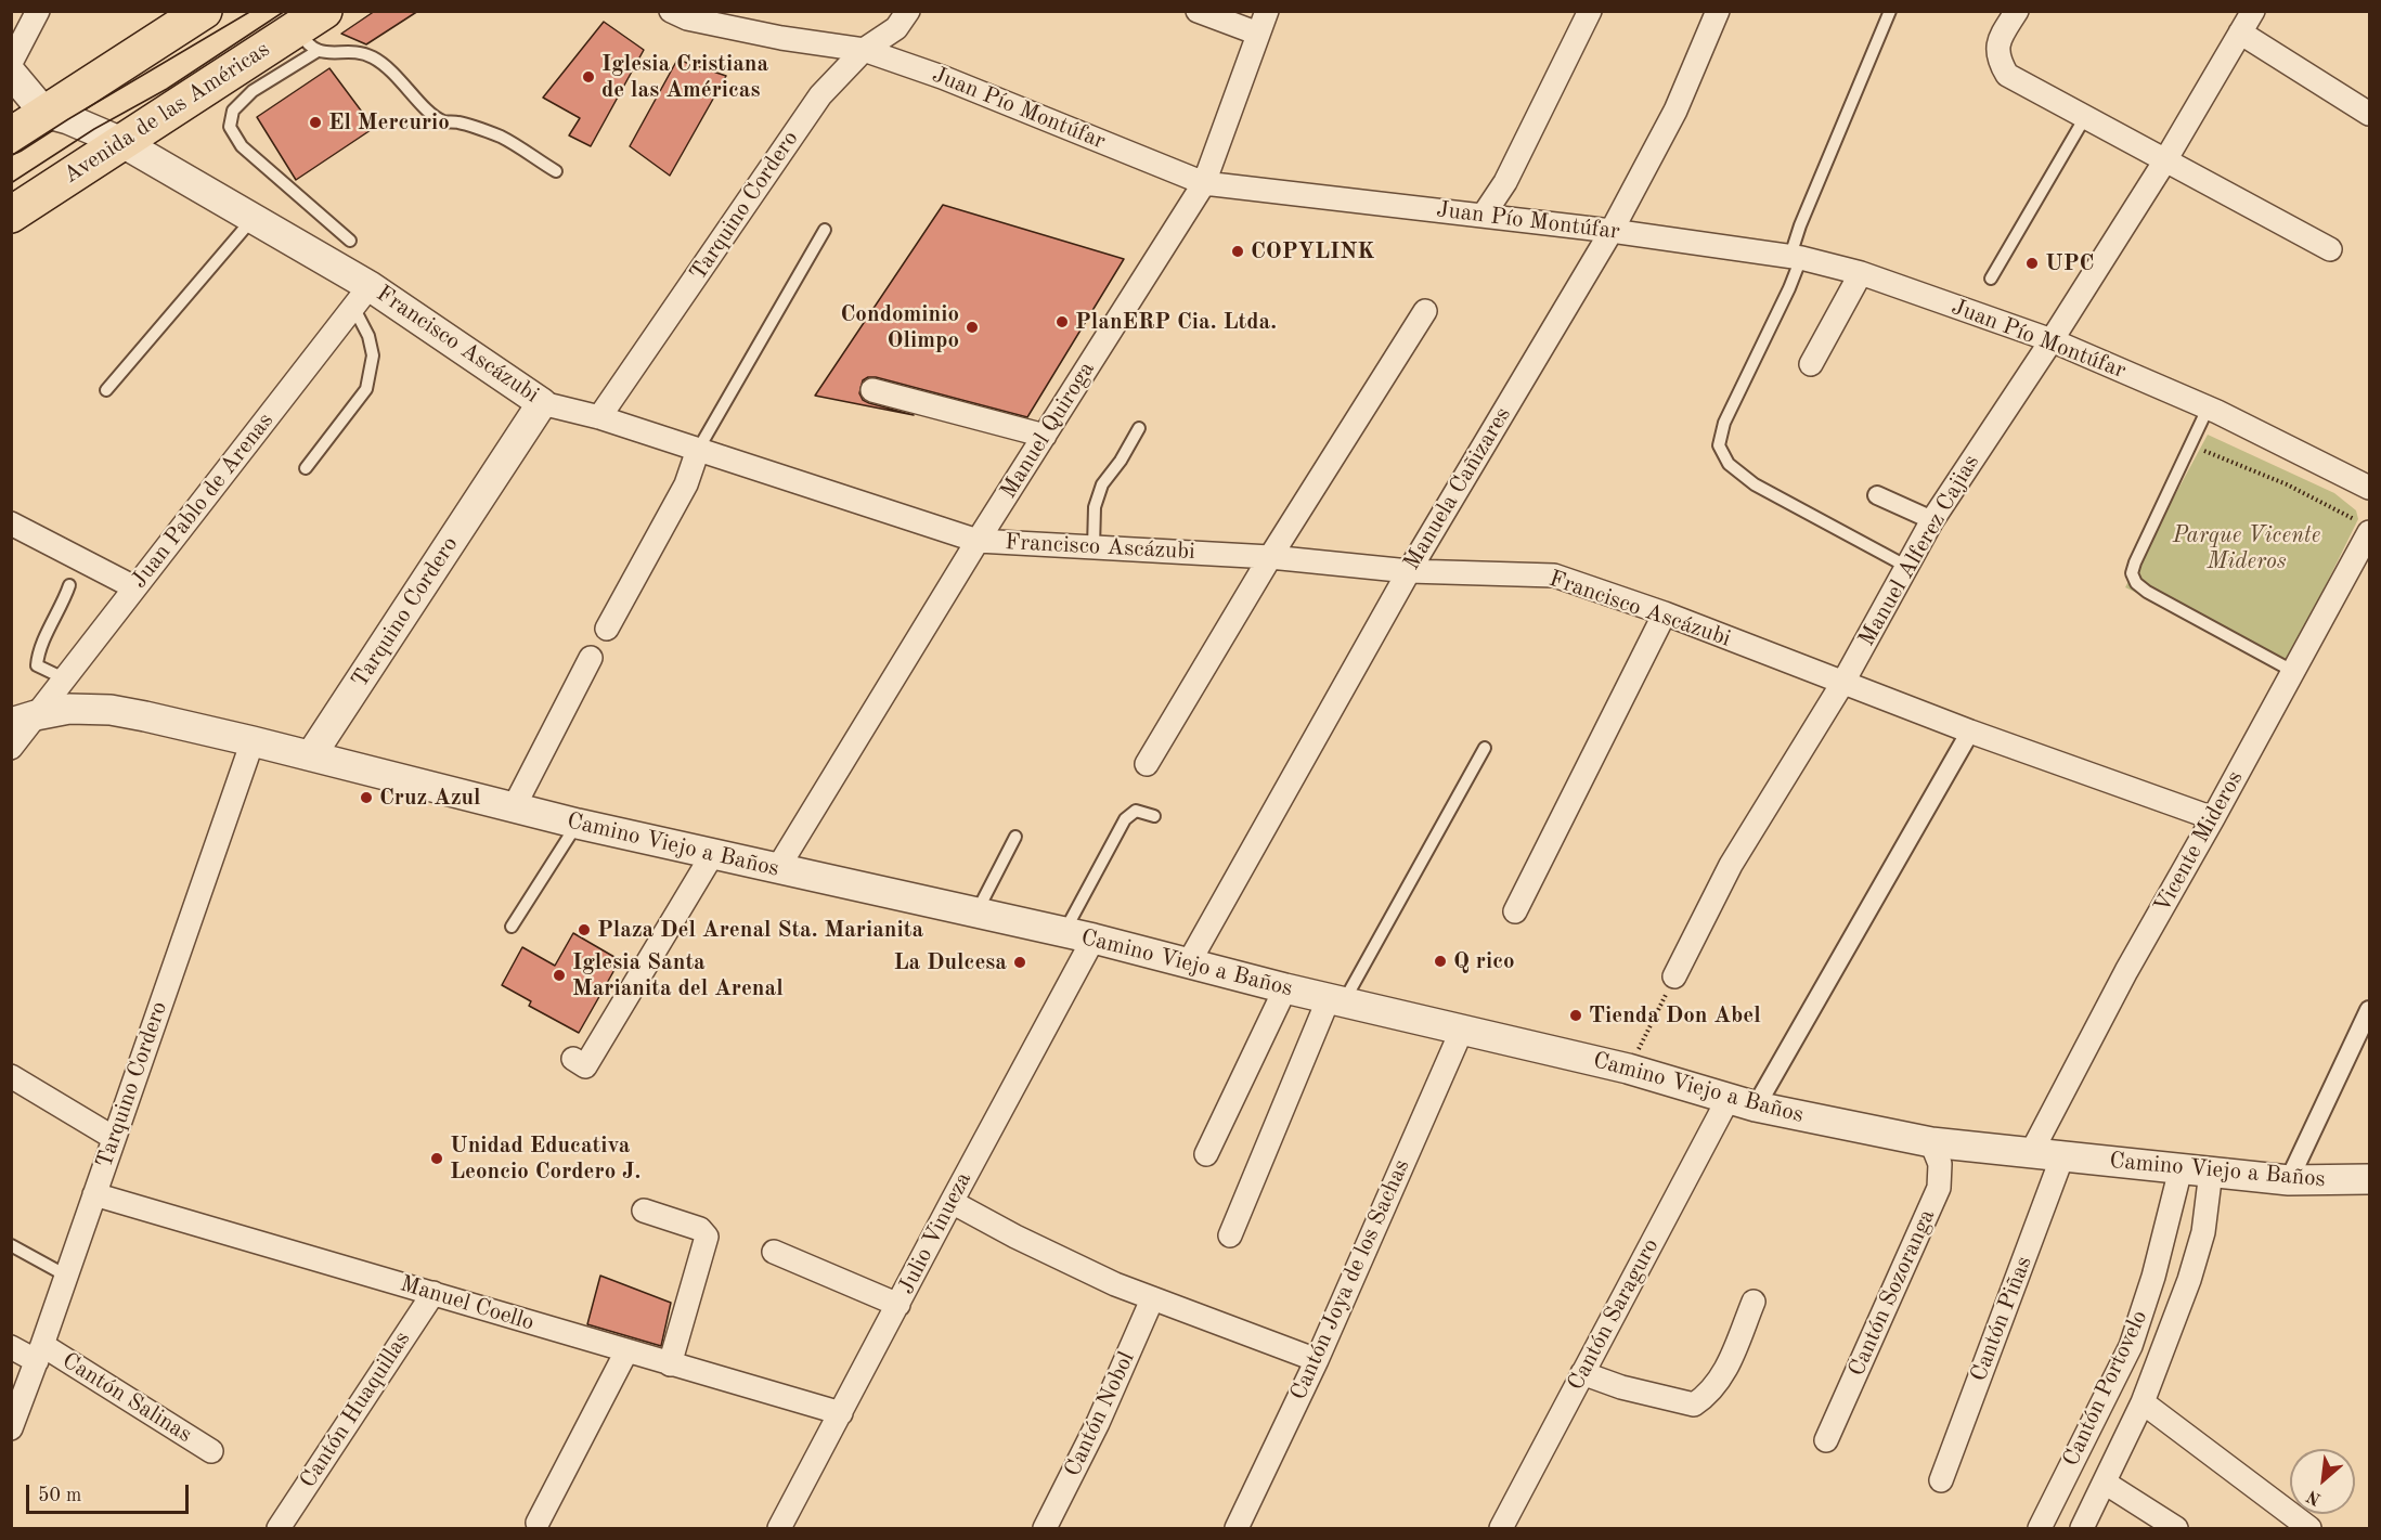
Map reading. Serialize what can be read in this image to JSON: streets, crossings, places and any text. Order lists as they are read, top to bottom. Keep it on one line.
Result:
{"streets":{"main road":["Avenida de las Américas"],"street":["Juan Pío Montúfar","Tarquino Cordero","Francisco Ascázubi","Manuel Quiroga","Manuela Cañizares","Juan Pablo de Arenas","Manuel Alferez Cajias","Vicente Mideros","Camino Viejo a Baños","Julio Vinueza","Cantón Joya de los Sachas","Cantón Sozoranga","Manuel Coello","Cantón Saraguro","Cantón Piñas","Cantón Portovelo","Cantón Salinas","Cantón Huaquillas","Cantón Nobol"]},"crossings":[["Juan Pío Montúfar","Tarquino Cordero"],["Juan Pío Montúfar","Manuel Quiroga"],["Juan Pío Montúfar","Manuela Cañizares"],["Juan Pío Montúfar","Manuel Alferez Cajias"],["Avenida de las Américas","Francisco Ascázubi"],["Tarquino Cordero","Francisco Ascázubi"],["Tarquino Cordero","Camino Viejo a Baños"],["Tarquino Cordero","Manuel Coello"],["Tarquino Cordero","Cantón Salinas"],["Francisco Ascázubi","Manuel Quiroga"],["Francisco Ascázubi","Manuela Cañizares"],["Francisco Ascázubi","Juan Pablo de Arenas"],["Francisco Ascázubi","Manuel Alferez Cajias"],["Francisco Ascázubi","Vicente Mideros"],["Manuel Quiroga","Camino Viejo a Baños"],["Manuela Cañizares","Camino Viejo a Baños"],["Juan Pablo de Arenas","Camino Viejo a Baños"],["Vicente Mideros","Camino Viejo a Baños"],["Camino Viejo a Baños","Julio Vinueza"],["Camino Viejo a Baños","Cantón Joya de los Sachas"],["Camino Viejo a Baños","Cantón Sozoranga"],["Camino Viejo a Baños","Cantón Saraguro"],["Camino Viejo a Baños","Cantón Piñas"],["Camino Viejo a Baños","Cantón Portovelo"],["Julio Vinueza","Manuel Coello"],["Manuel Coello","Cantón Huaquillas"]],"parks":["Parque Vicente Mideros"],"places":["Iglesia Cristiana de las Américas","El Mercurio","COPYLINK","UPC","PlanERP Cia. Ltda.","Condominio Olimpo","Cruz Azul","Plaza Del Arenal Sta. Marianita","Q rico","La Dulcesa","Iglesia Santa Marianita del Arenal","Tienda Don Abel","Unidad Educativa Leoncio Cordero J."],"scale_bar":"50 m","north":"bottom left"}
